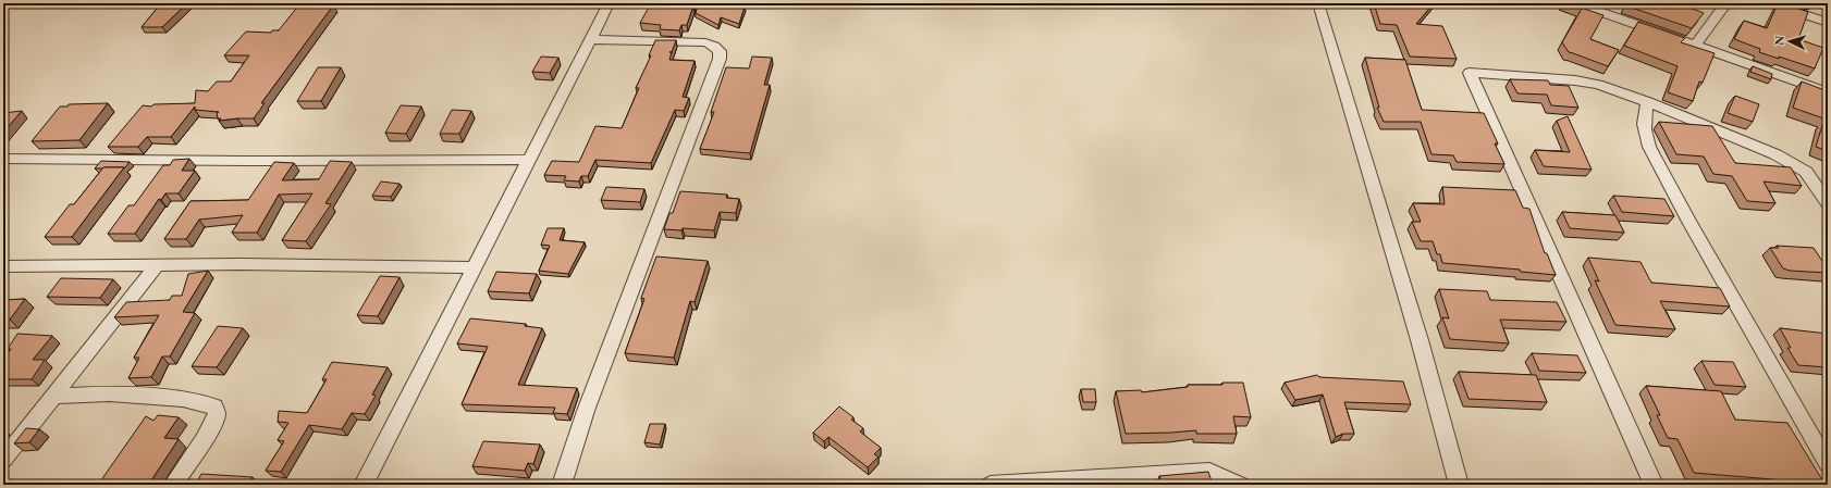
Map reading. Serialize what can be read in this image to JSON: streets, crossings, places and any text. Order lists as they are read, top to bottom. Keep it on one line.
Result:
{"north":"left"}
